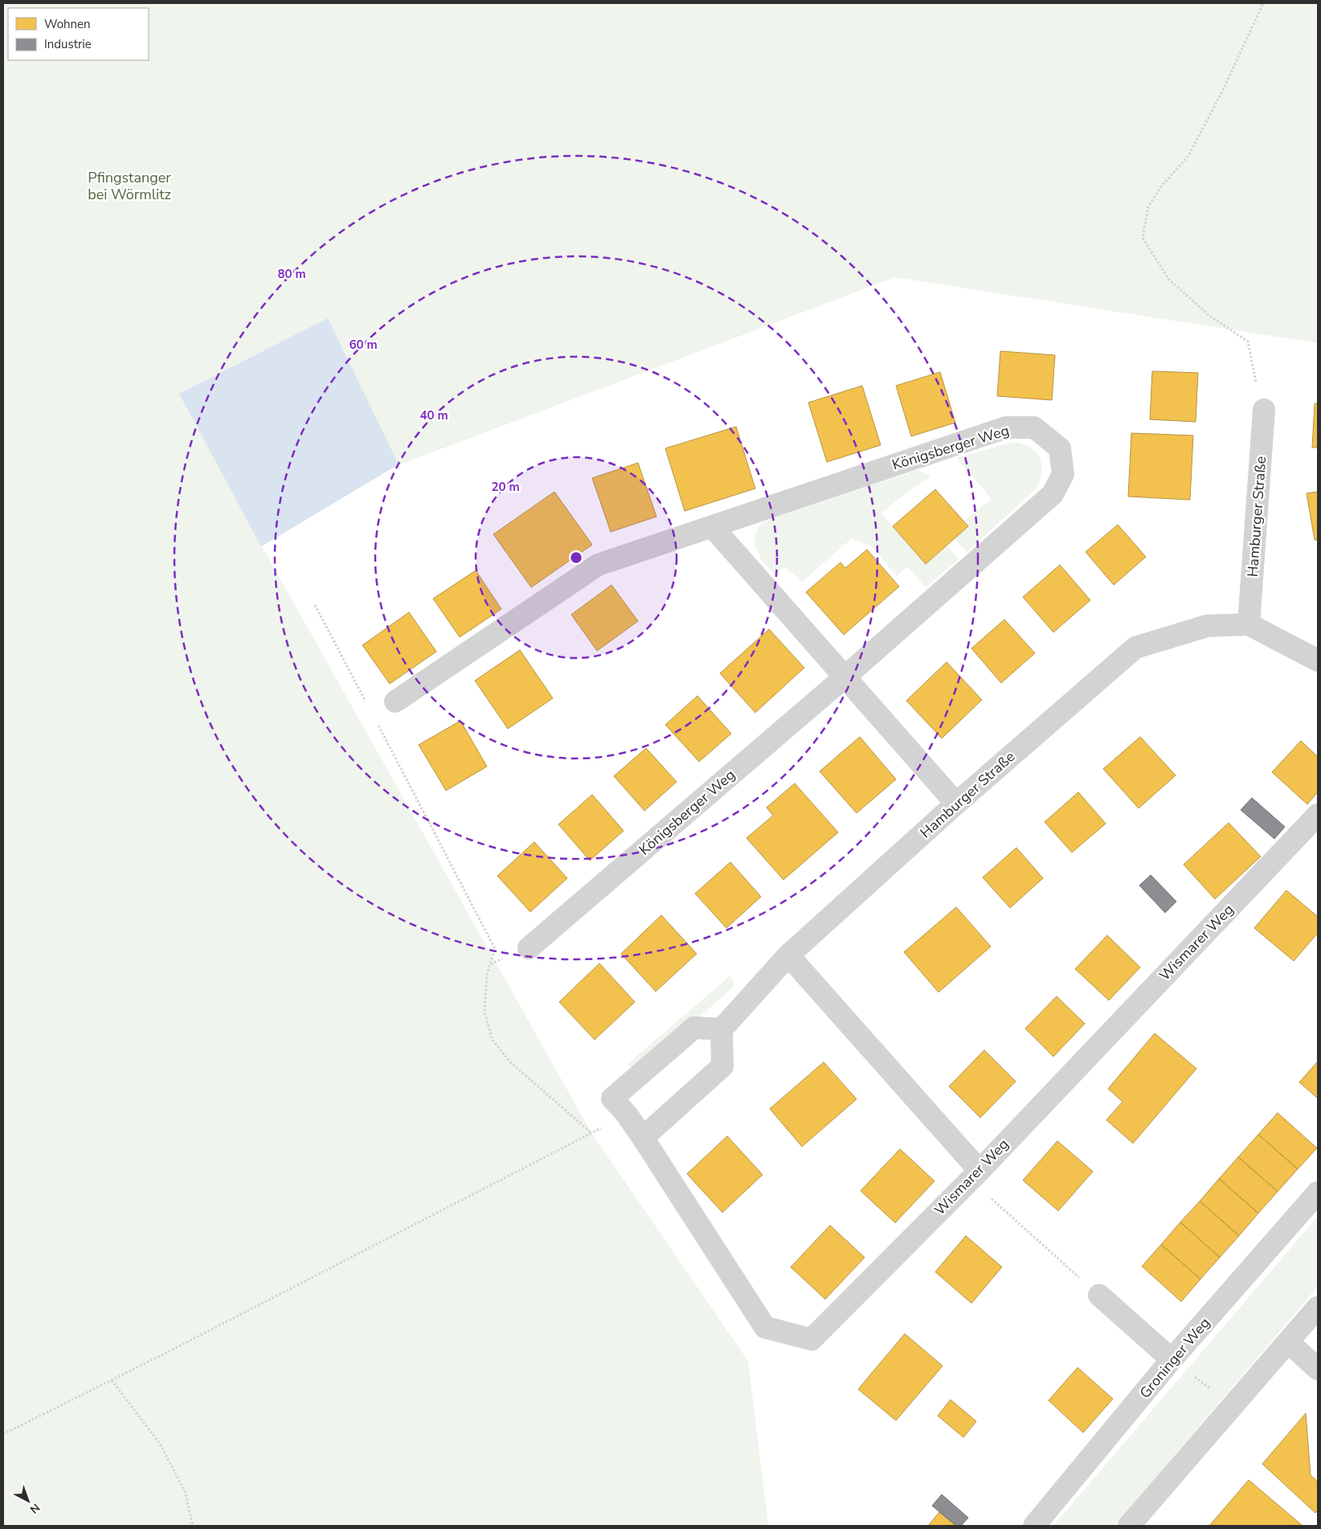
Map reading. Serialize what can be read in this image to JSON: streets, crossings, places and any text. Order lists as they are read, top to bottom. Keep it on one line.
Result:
{"streets":{"street":["Königsberger Weg","Hamburger Straße","Wismarer Weg","Groninger Weg"]},"parks":["Pfingstanger bei Wörmlitz"],"legend":["Wohnen","Industrie"],"north":"bottom right","rings":["80 m","60 m","40 m","20 m"]}
